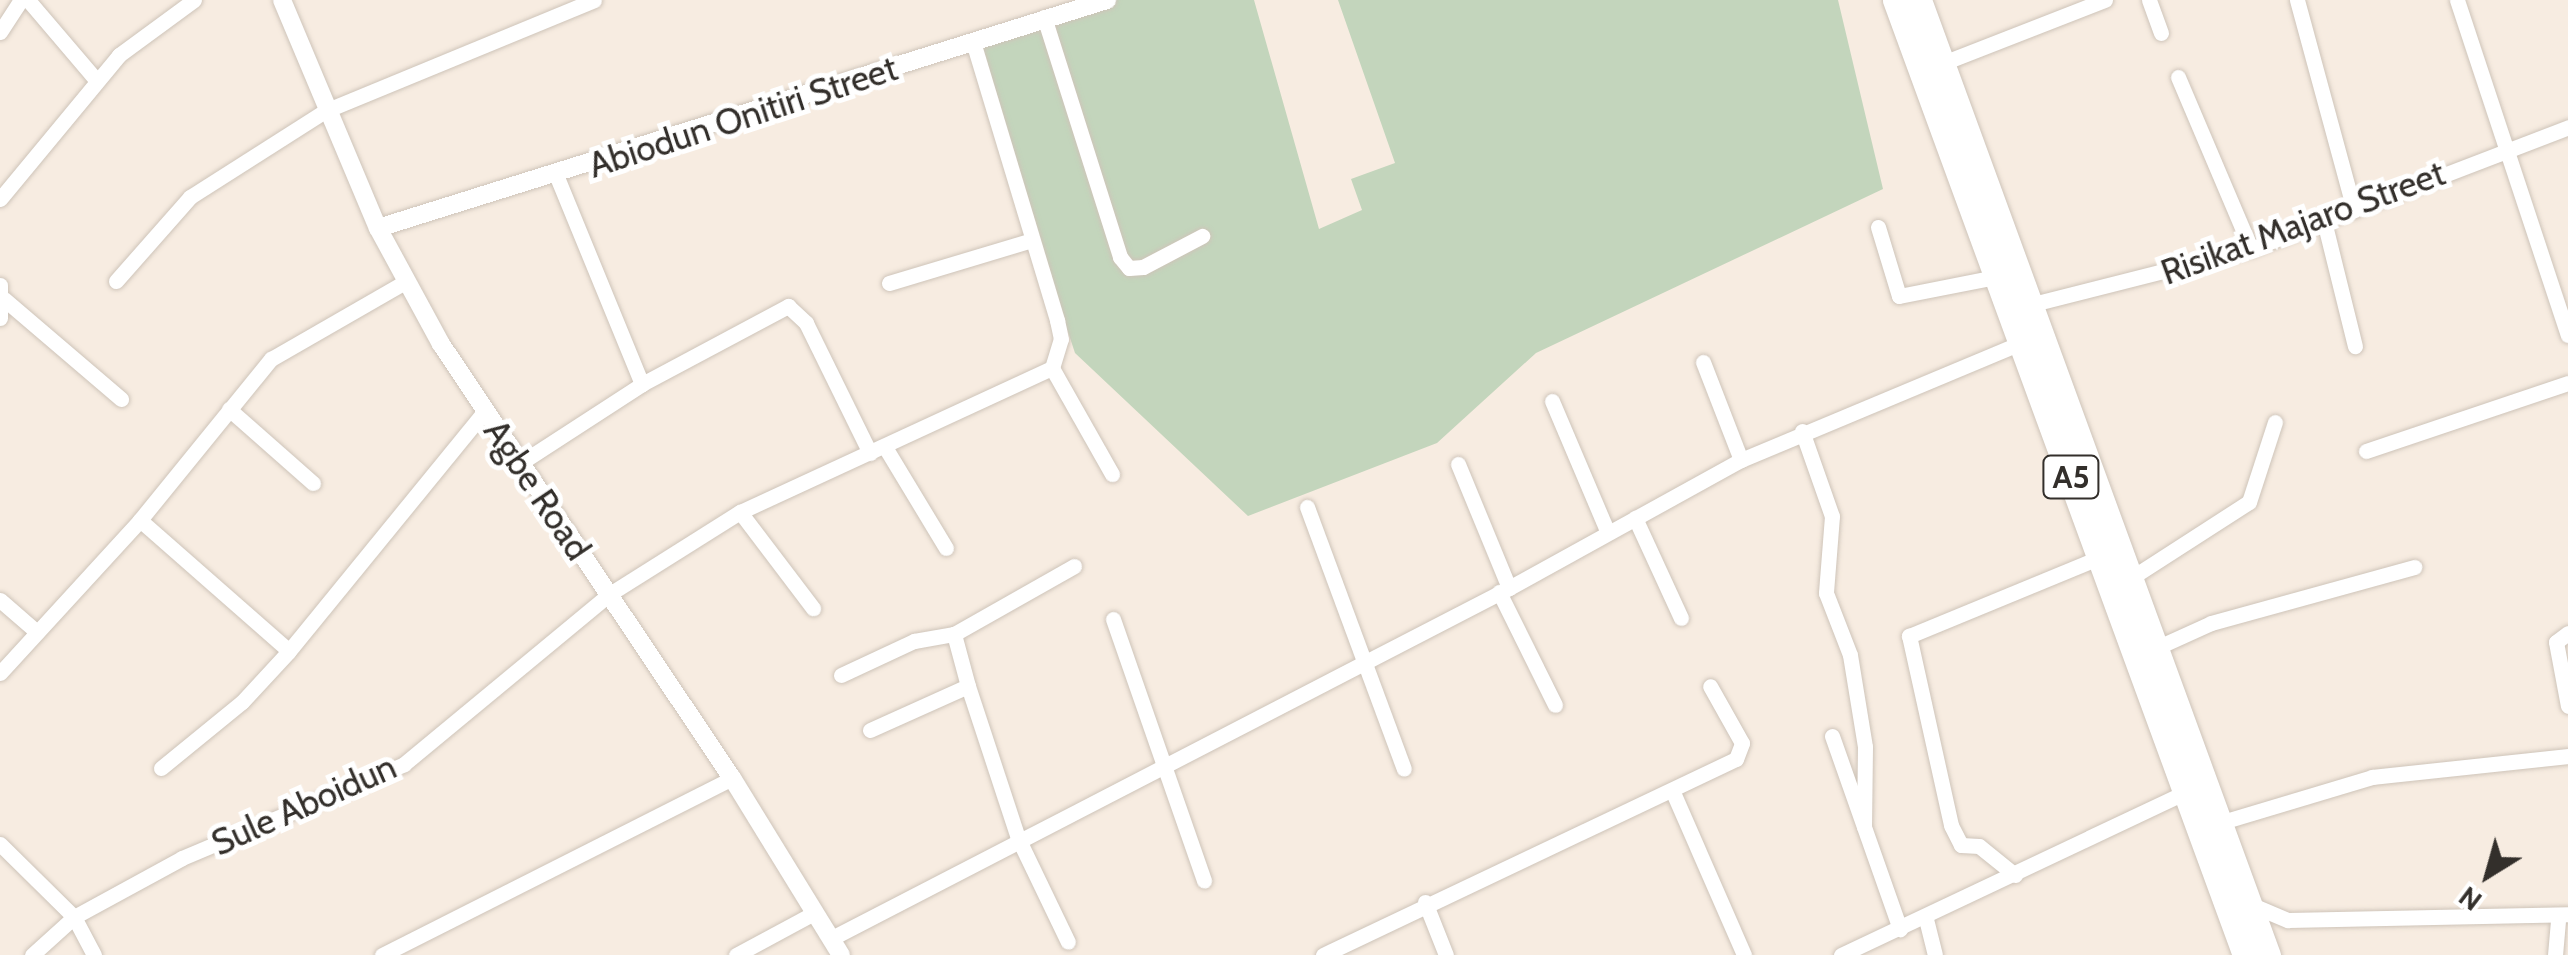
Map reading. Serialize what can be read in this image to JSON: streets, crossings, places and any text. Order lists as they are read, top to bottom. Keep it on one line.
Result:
{"streets":{"highway":["A5"],"street":["Abiodun Onitiri Street","Risikat Majaro Street","Agbe Road","Sule Aboidun"]},"crossings":[["Abiodun Onitiri Street","Agbe Road"],["Risikat Majaro Street","A5"],["Agbe Road","Sule Aboidun"]],"north":"bottom left"}
